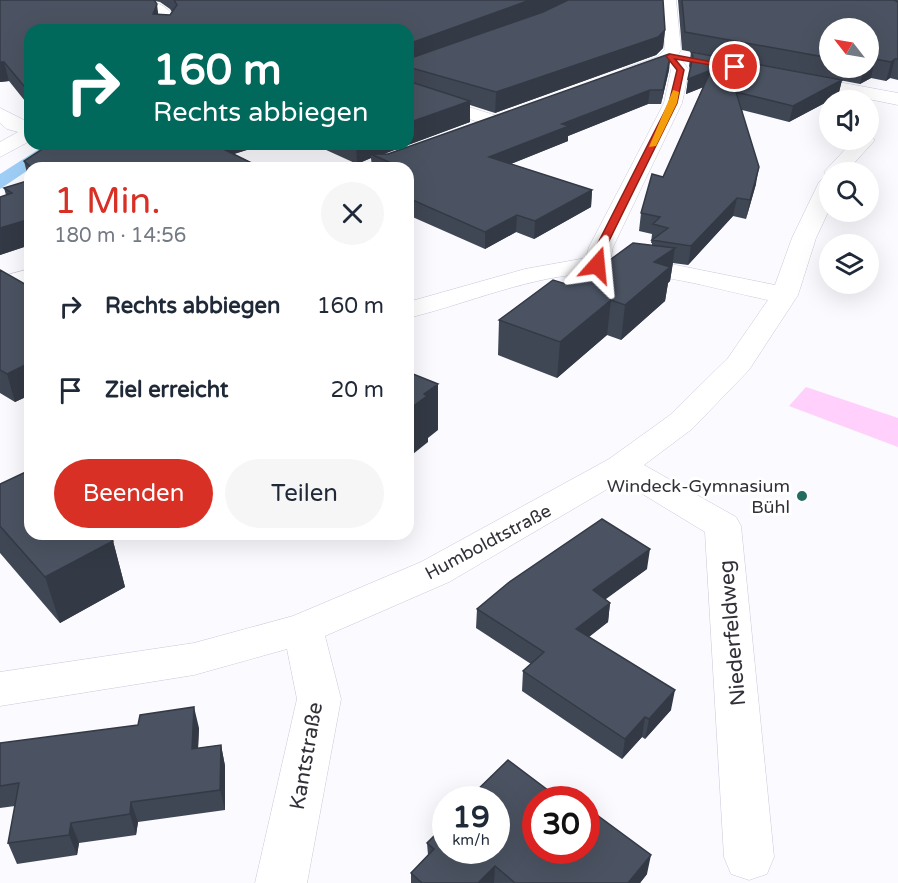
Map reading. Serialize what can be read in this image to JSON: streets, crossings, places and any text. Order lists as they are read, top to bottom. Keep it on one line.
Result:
{"streets":{"street":["Humboldtstraße","Niederfeldweg","Kantstraße"]},"crossings":[["Humboldtstraße","Niederfeldweg"],["Humboldtstraße","Kantstraße"]],"places":["Windeck-Gymnasium Bühl"],"north":"top left","page":{"turn":["160 m","Rechts abbiegen"],"heading":["1 Min.","180 m · 14:56"],"list":[{"name":"Rechts abbiegen","value":"160 m"},{"name":"Ziel erreicht","value":"20 m"}],"buttons":["Beenden","Teilen"],"speed":"19 km/h","limit":"30"}}
